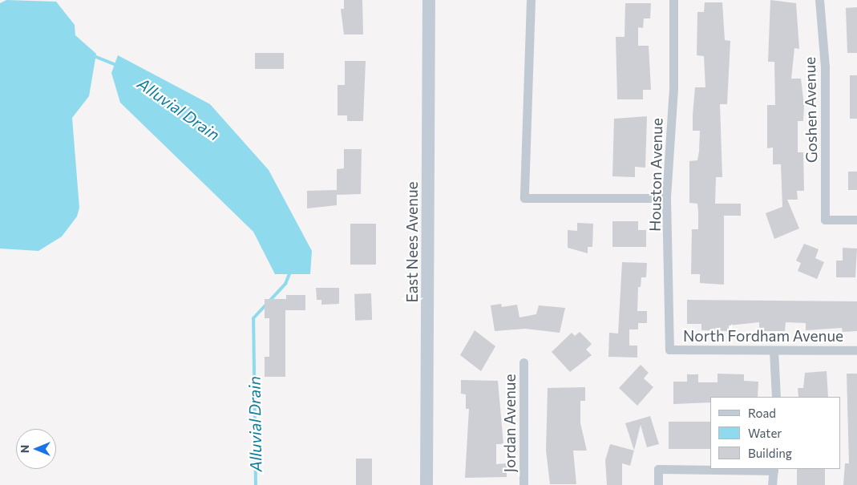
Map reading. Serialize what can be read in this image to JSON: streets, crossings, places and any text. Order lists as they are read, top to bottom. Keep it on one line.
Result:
{"streets":{"main road":["East Nees Avenue"],"street":["Goshen Avenue","Houston Avenue","North Fordham Avenue","Jordan Avenue"]},"crossings":[["Houston Avenue","North Fordham Avenue"]],"water":["Alluvial Drain"],"legend":["Road","Water","Building"],"north":"left"}
